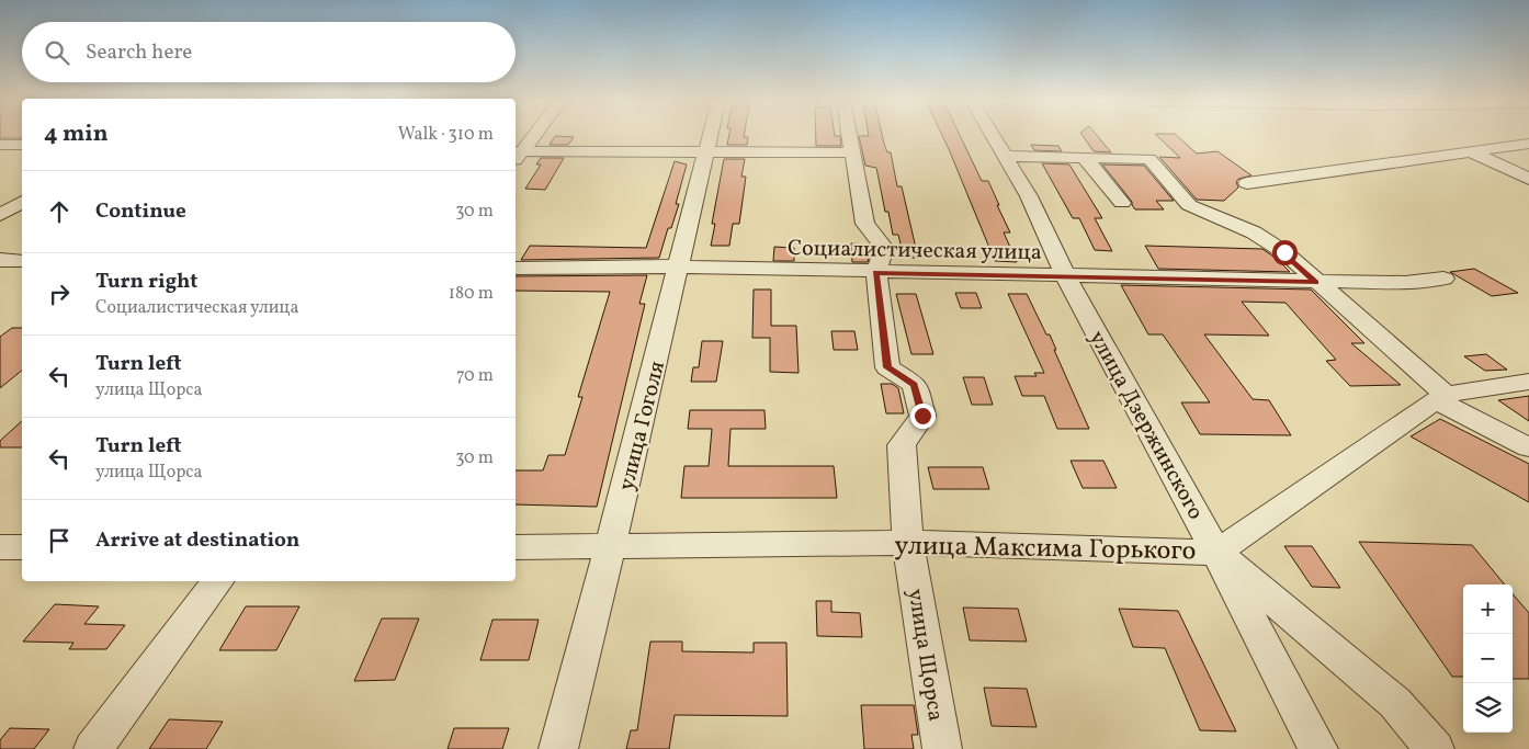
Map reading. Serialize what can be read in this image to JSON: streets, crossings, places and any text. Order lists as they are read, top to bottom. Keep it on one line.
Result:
{"streets":{"street":["Социалистическая улица","улица Дзержинского","улица Гоголя","улица Максима Горького","улица Щорса"]},"crossings":[["Социалистическая улица","улица Дзержинского"],["Социалистическая улица","улица Гоголя"],["Социалистическая улица","улица Щорса"],["улица Дзержинского","улица Максима Горького"],["улица Гоголя","улица Максима Горького"],["улица Максима Горького","улица Щорса"]],"page":{"search":"Search here","heading":["4 min","Walk · 310 m"],"list":[["Continue","30 m"],["Turn right","Социалистическая улица","180 m"],["Turn left","улица Щорса","70 m"],["Turn left","улица Щорса","30 m"],"Arrive at destination"],"map_buttons":["+","−"]}}
